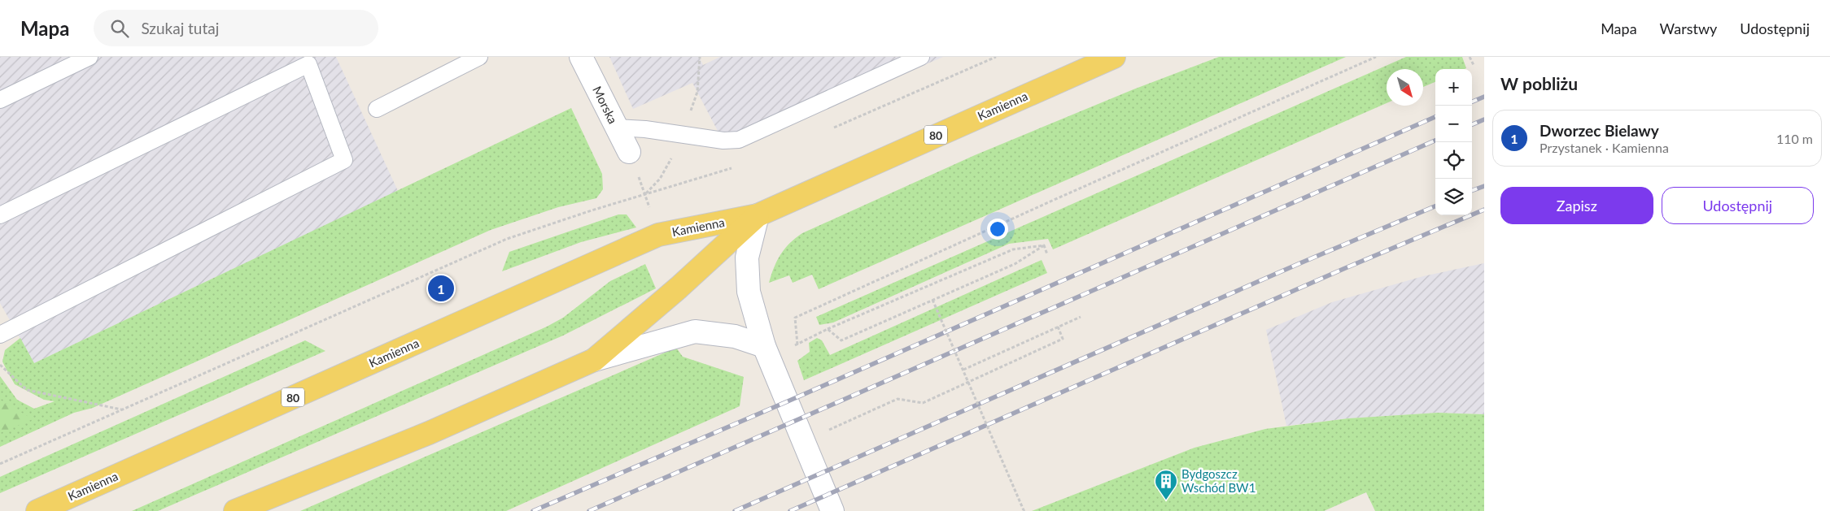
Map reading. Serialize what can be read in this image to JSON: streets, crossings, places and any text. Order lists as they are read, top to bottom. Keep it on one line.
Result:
{"streets":{"main road":["Kamienna","80"],"street":["Morska"]},"places":{"building":["Bydgoszcz Wschód BW1"]},"north":"bottom right","page":{"header":"Mapa","search":"Szukaj tutaj","nav":["Mapa","Warstwy","Udostępnij"],"heading":"W pobliżu","map_buttons":["+","−"],"list":[{"mark":"1","name":"Dworzec Bielawy","note":"Przystanek · Kamienna","value":"110 m"}],"buttons":["Zapisz","Udostępnij"],"pins":"1"}}
